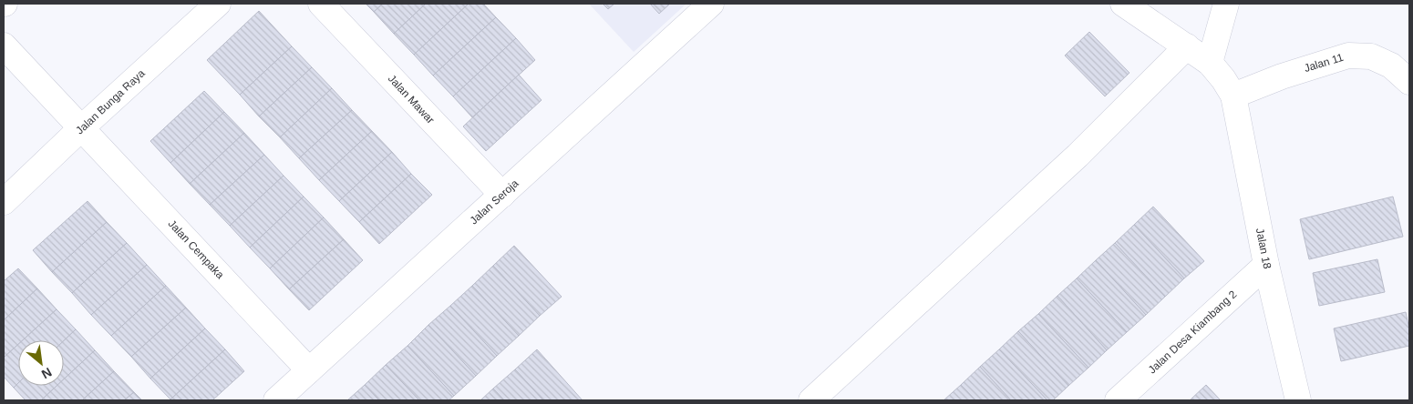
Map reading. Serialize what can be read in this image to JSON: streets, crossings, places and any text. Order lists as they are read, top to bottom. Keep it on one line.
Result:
{"streets":{"street":["Jalan 11","Jalan Mawar","Jalan Bunga Raya","Jalan Seroja","Jalan 18","Jalan Cempaka","Jalan Desa Kiambang 2"]},"crossings":[["Jalan 11","Jalan 18"],["Jalan Mawar","Jalan Seroja"],["Jalan Bunga Raya","Jalan Cempaka"],["Jalan Seroja","Jalan Cempaka"],["Jalan 18","Jalan Desa Kiambang 2"]],"north":"bottom right"}
